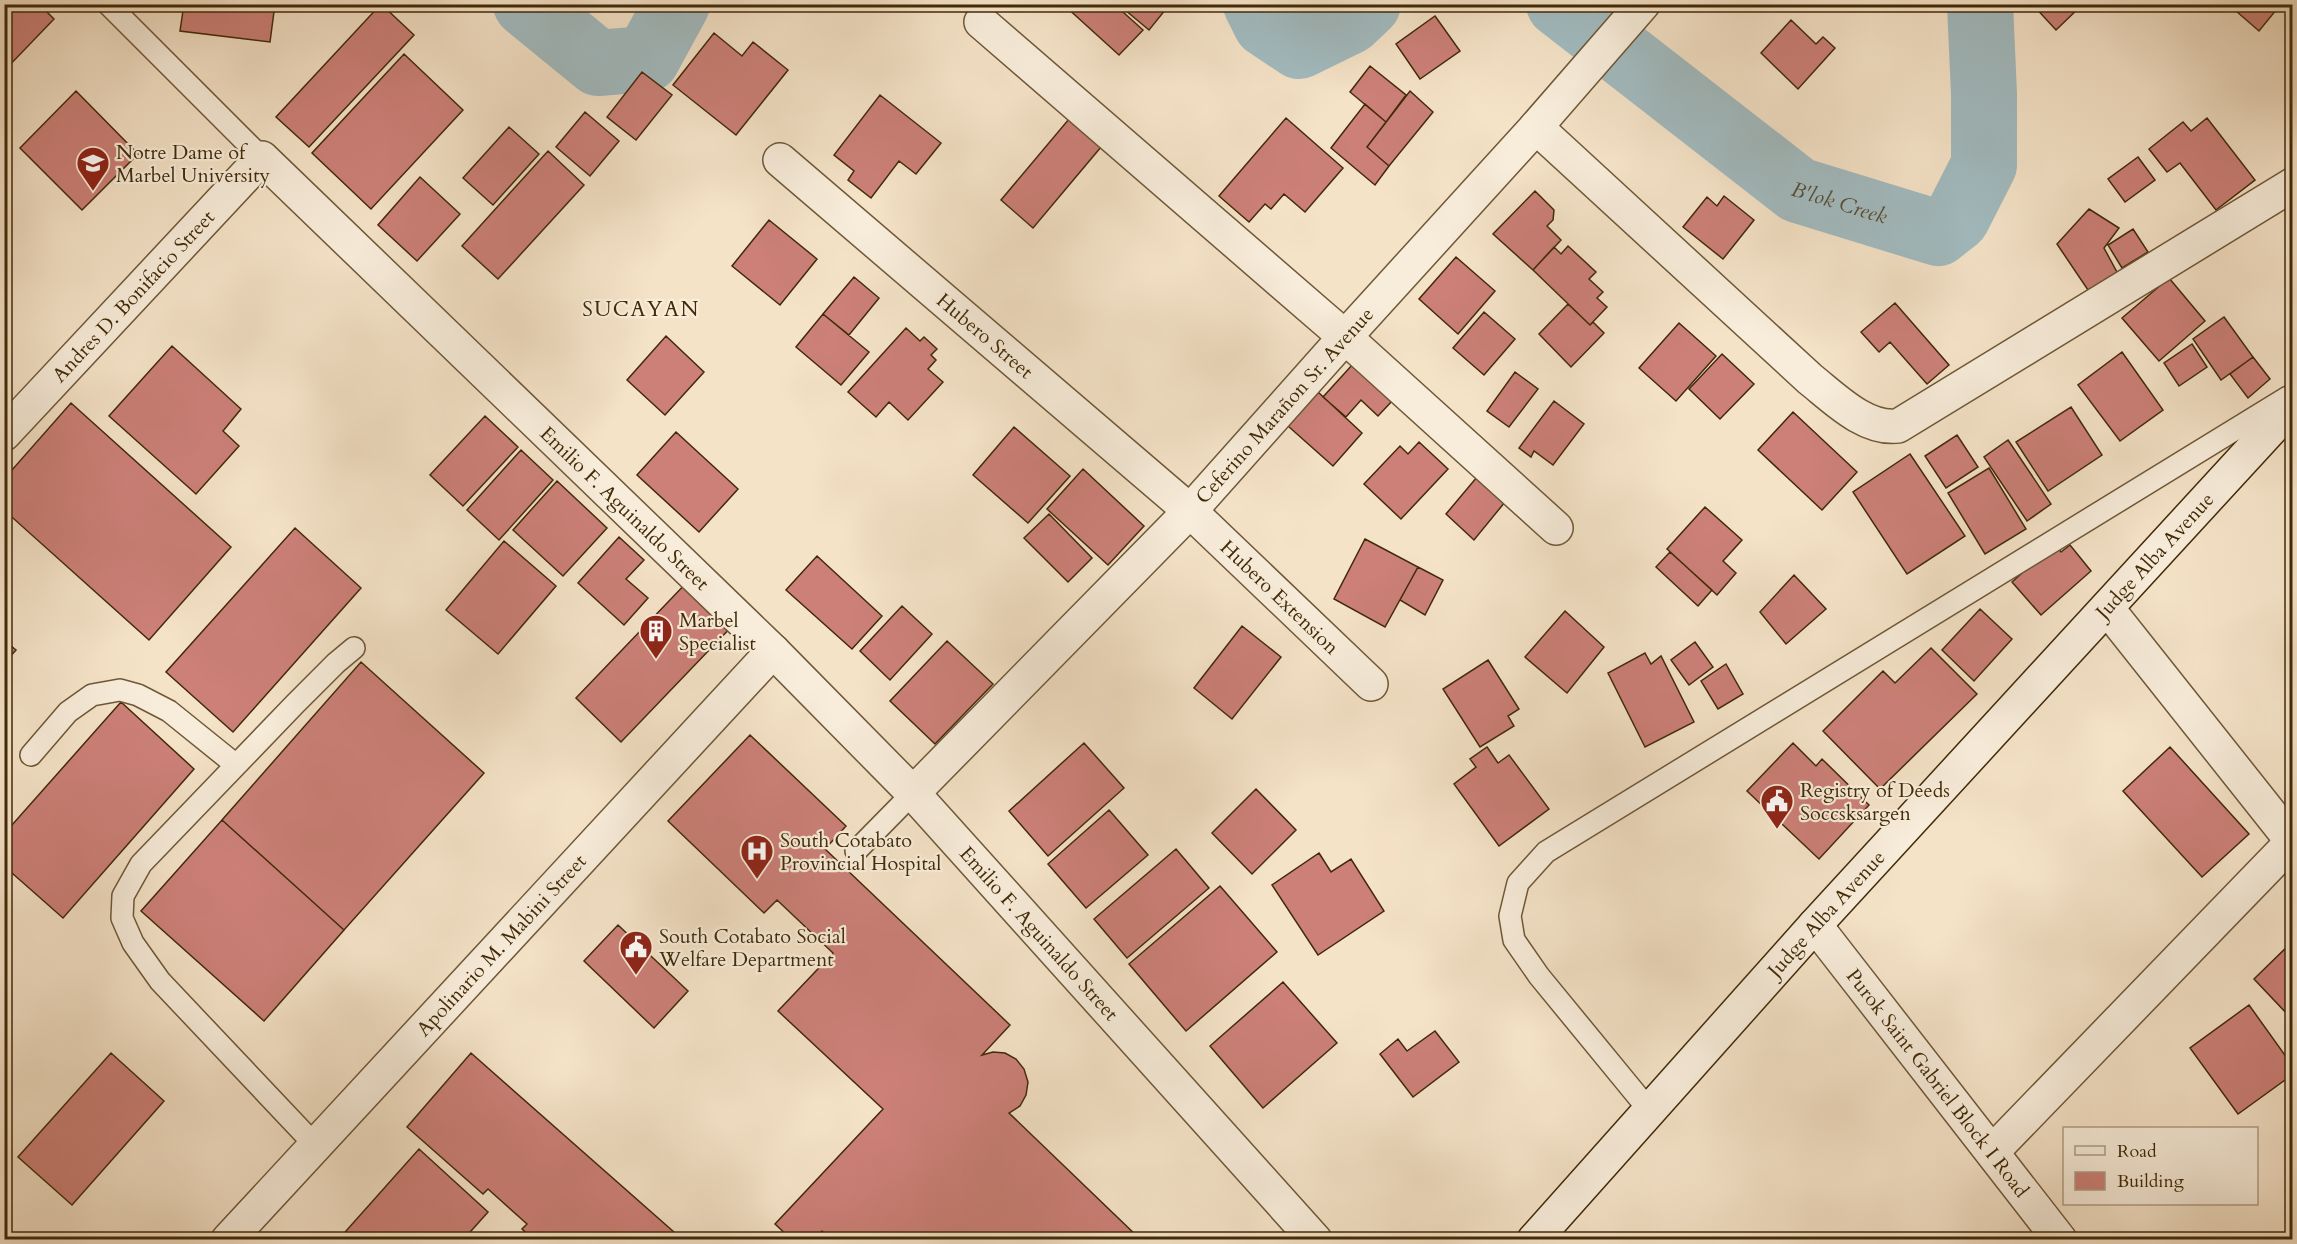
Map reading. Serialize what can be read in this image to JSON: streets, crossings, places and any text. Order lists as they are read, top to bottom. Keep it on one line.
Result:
{"streets":{"street":["Andres D. Bonifacio Street","Hubero Street","Ceferino Marañon Sr. Avenue","Emilio F. Aguinaldo Street","Judge Alba Avenue","Hubero Extension","Apolinario M. Mabini Street","Purok Saint Gabriel Block I Road"]},"crossings":[["Andres D. Bonifacio Street","Emilio F. Aguinaldo Street"],["Hubero Street","Ceferino Marañon Sr. Avenue"],["Hubero Street","Hubero Extension"],["Ceferino Marañon Sr. Avenue","Emilio F. Aguinaldo Street"],["Ceferino Marañon Sr. Avenue","Hubero Extension"],["Emilio F. Aguinaldo Street","Apolinario M. Mabini Street"],["Judge Alba Avenue","Purok Saint Gabriel Block I Road"]],"districts":["SUCAYAN"],"water":["B'lok Creek"],"places":{"school or university":["Notre Dame of Marbel University"],"building":["Marbel Specialist"],"public building":["Registry of Deeds Soccsksargen","South Cotabato Social Welfare Department"],"hospital":["South Cotabato Provincial Hospital"]},"legend":["Road","Building"]}
